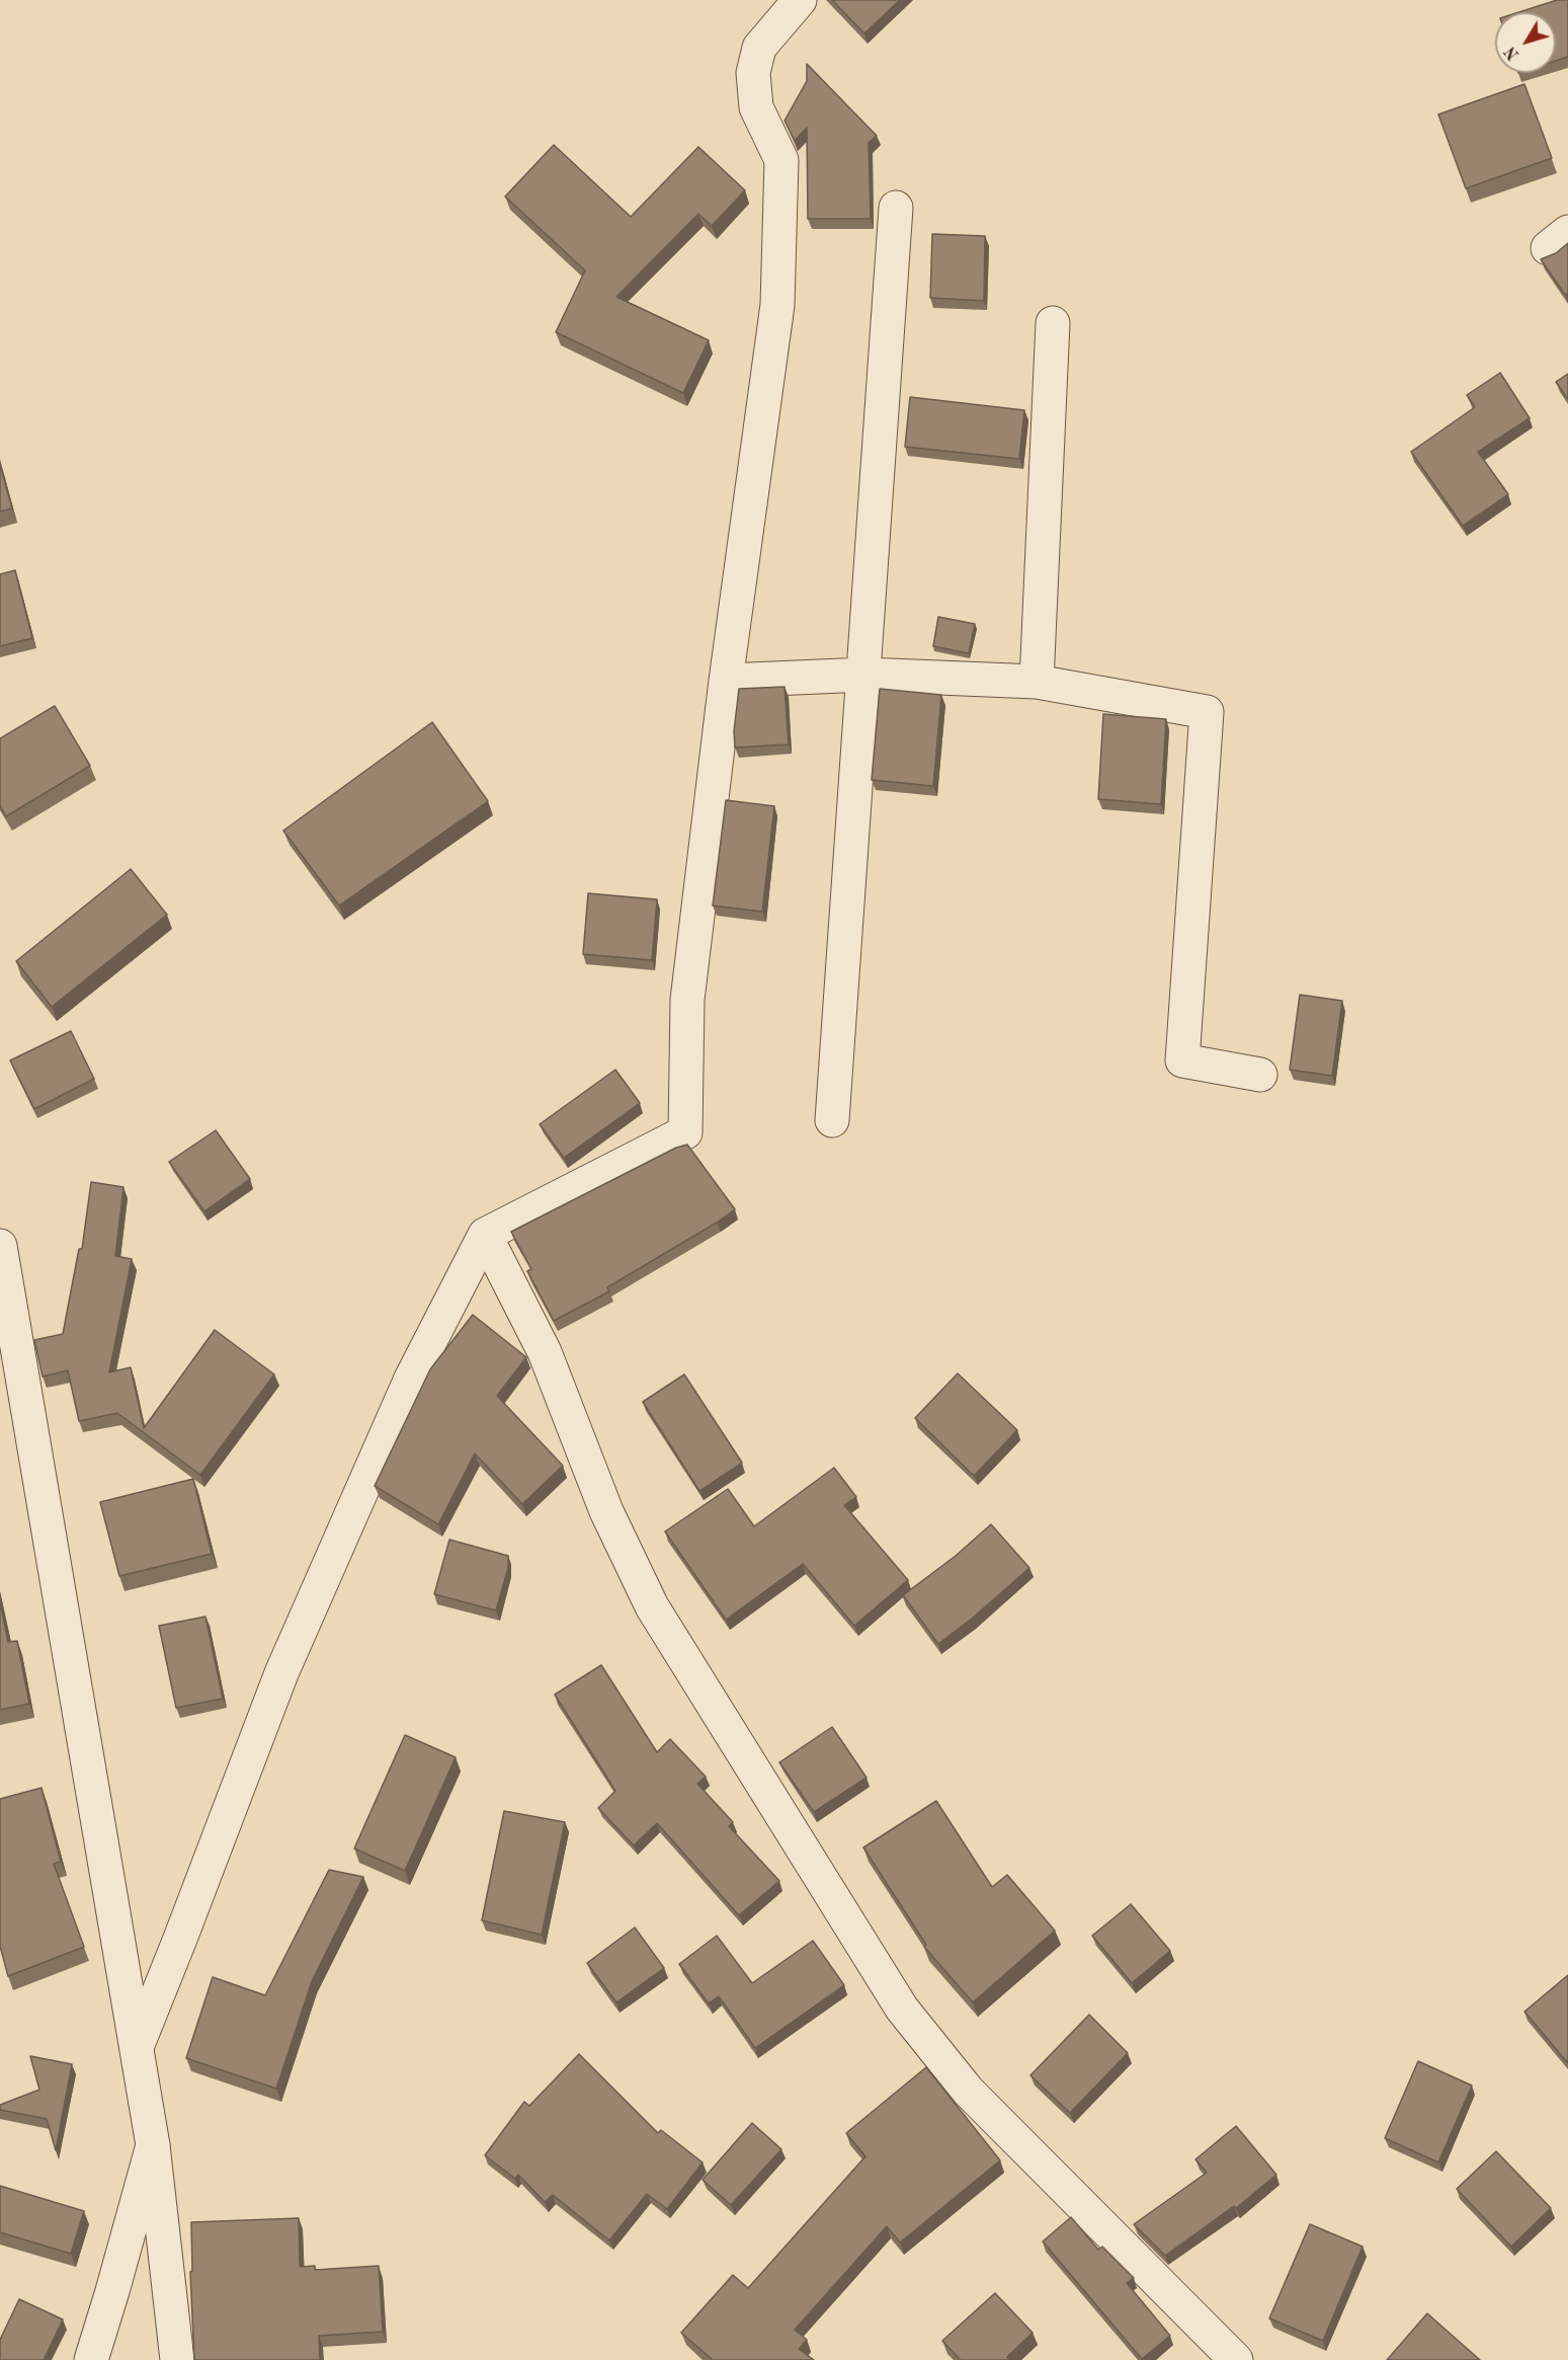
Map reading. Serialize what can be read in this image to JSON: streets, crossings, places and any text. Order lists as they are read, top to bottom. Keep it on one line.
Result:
{"north":"bottom left"}
